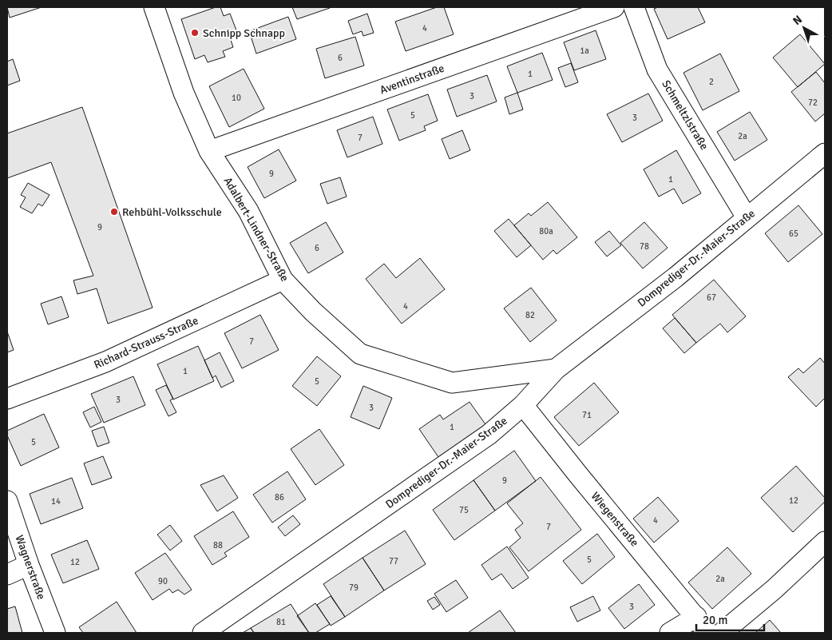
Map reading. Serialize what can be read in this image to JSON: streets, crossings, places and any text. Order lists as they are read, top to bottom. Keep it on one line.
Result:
{"streets":{"street":["Aventinstraße","Schmeltzlstraße","Adalbert-Lindner-Straße","Domprediger-Dr.-Maier-Straße","Richard-Strauss-Straße","Wiegenstraße","Wagnerstraße"]},"crossings":[["Aventinstraße","Adalbert-Lindner-Straße"],["Schmeltzlstraße","Domprediger-Dr.-Maier-Straße"],["Adalbert-Lindner-Straße","Domprediger-Dr.-Maier-Straße"],["Adalbert-Lindner-Straße","Richard-Strauss-Straße"],["Domprediger-Dr.-Maier-Straße","Wiegenstraße"]],"places":["Schnipp Schnapp","Rehbühl-Volksschule"],"house_numbers":["4","1a","6","1","2","3","10","72","5","3","2a","7","9","1","9","80a","65","78","6","67","4","82","7","1","5","3","3","71","1","5","9","86","12","14","75","4","7","88","5","77","12","2a","90","79","3","81"],"scale_bar":"20 m","north":"top left"}
